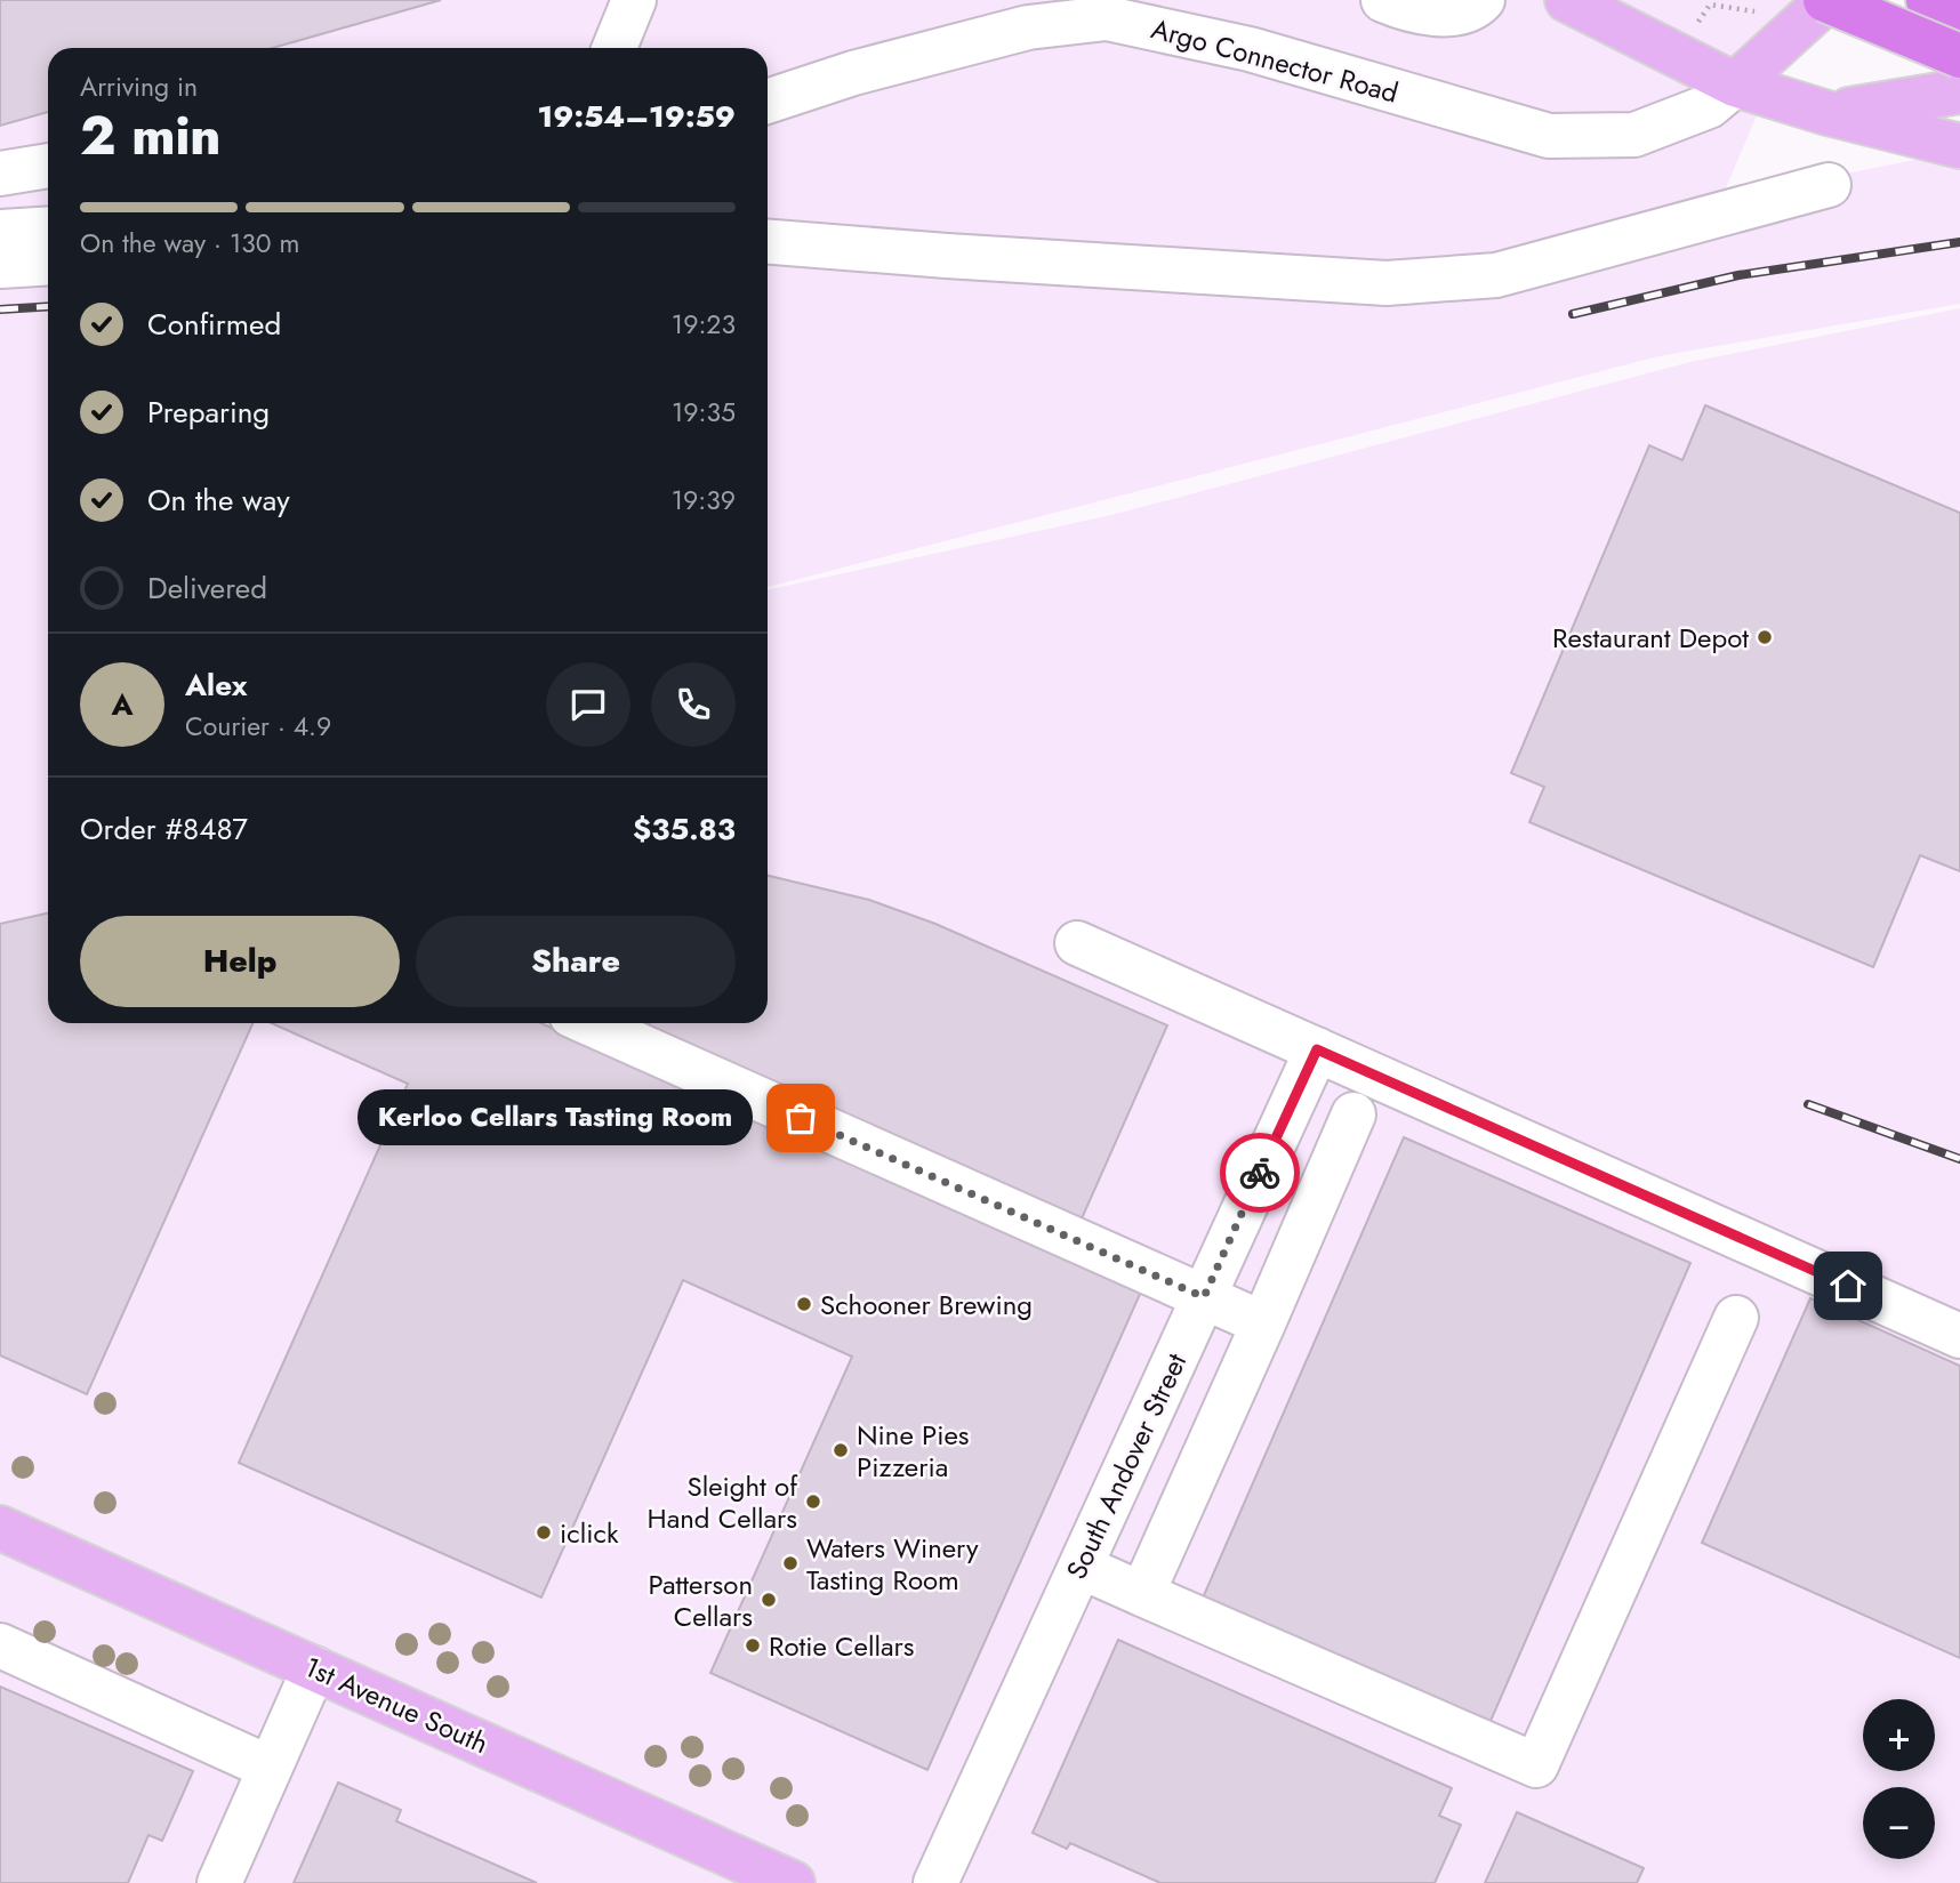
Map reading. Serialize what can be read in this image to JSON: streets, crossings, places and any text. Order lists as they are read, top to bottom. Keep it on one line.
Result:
{"streets":{"main road":["1st Avenue South"],"street":["Argo Connector Road","South Andover Street"]},"places":["Restaurant Depot","Kerloo Cellars Tasting Room","Schooner Brewing","Nine Pies Pizzeria","Sleight of Hand Cellars","iclick","Waters Winery Tasting Room","Patterson Cellars","Rotie Cellars"],"page":{"heading":["2 min","Arriving in","19:54–19:59"],"panel":["Alex","Courier · 4.9","Order #8487","$35.83"],"bar":"On the way · 130 m","list":[["Confirmed","19:23"],["Preparing","19:35"],["On the way","19:39"],"Delivered"],"round":"A","buttons":["Help","Share"],"bubble":"Kerloo Cellars Tasting Room","map_buttons":["+","−"]}}
